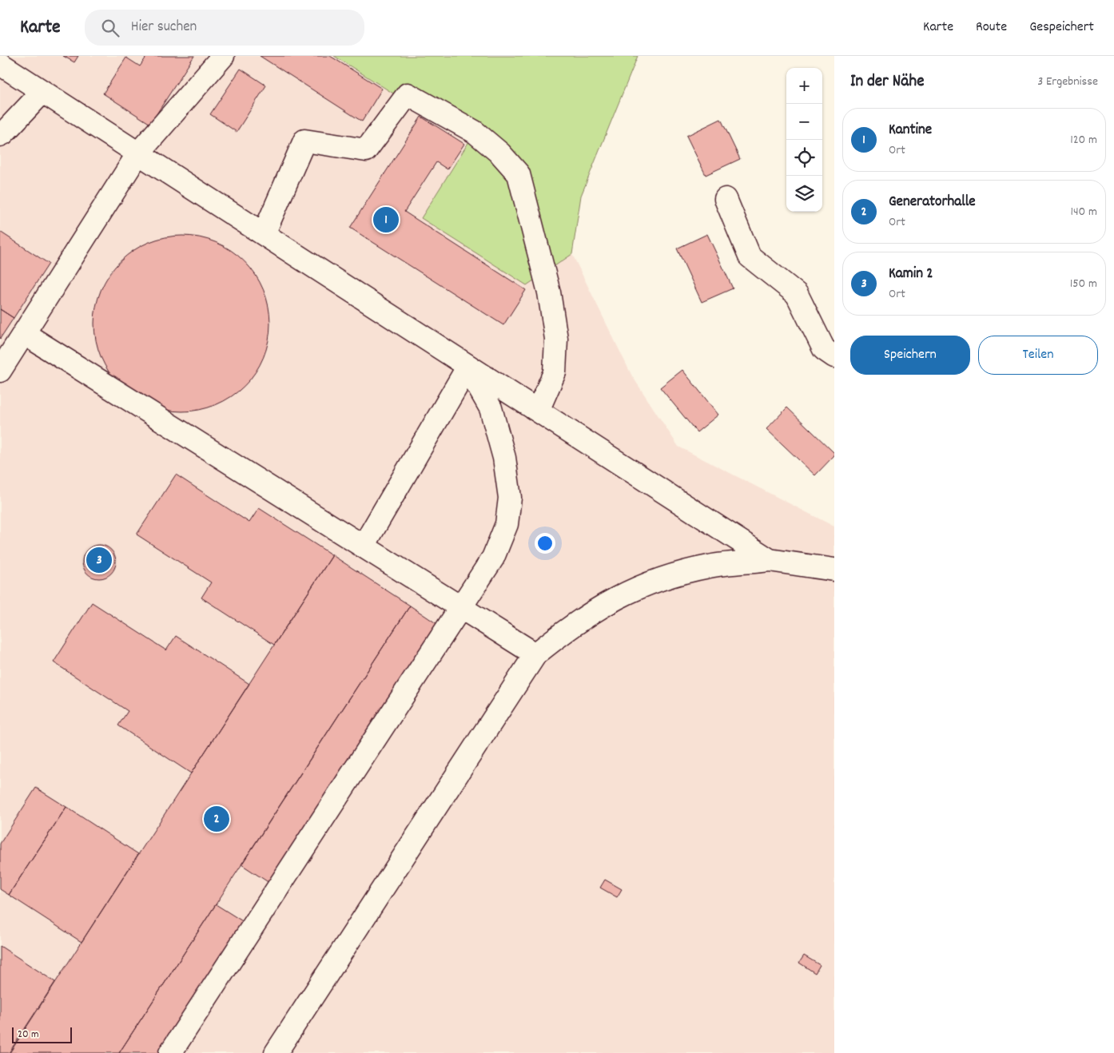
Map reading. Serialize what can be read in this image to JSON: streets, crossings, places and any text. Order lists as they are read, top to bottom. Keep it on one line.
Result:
{"scale_bar":"20 m","page":{"header":"Karte","search":"Hier suchen","nav":["Karte","Route","Gespeichert"],"heading":["In der Nähe","3 Ergebnisse"],"map_buttons":["+","−"],"list":[{"mark":"1","name":"Kantine","note":"Ort","value":"120 m"},{"mark":"2","name":"Generatorhalle","note":"Ort","value":"140 m"},{"mark":"3","name":"Kamin 2","note":"Ort","value":"150 m"}],"pins":["1","3","2"],"buttons":["Speichern","Teilen"],"scale":"20 m"}}
